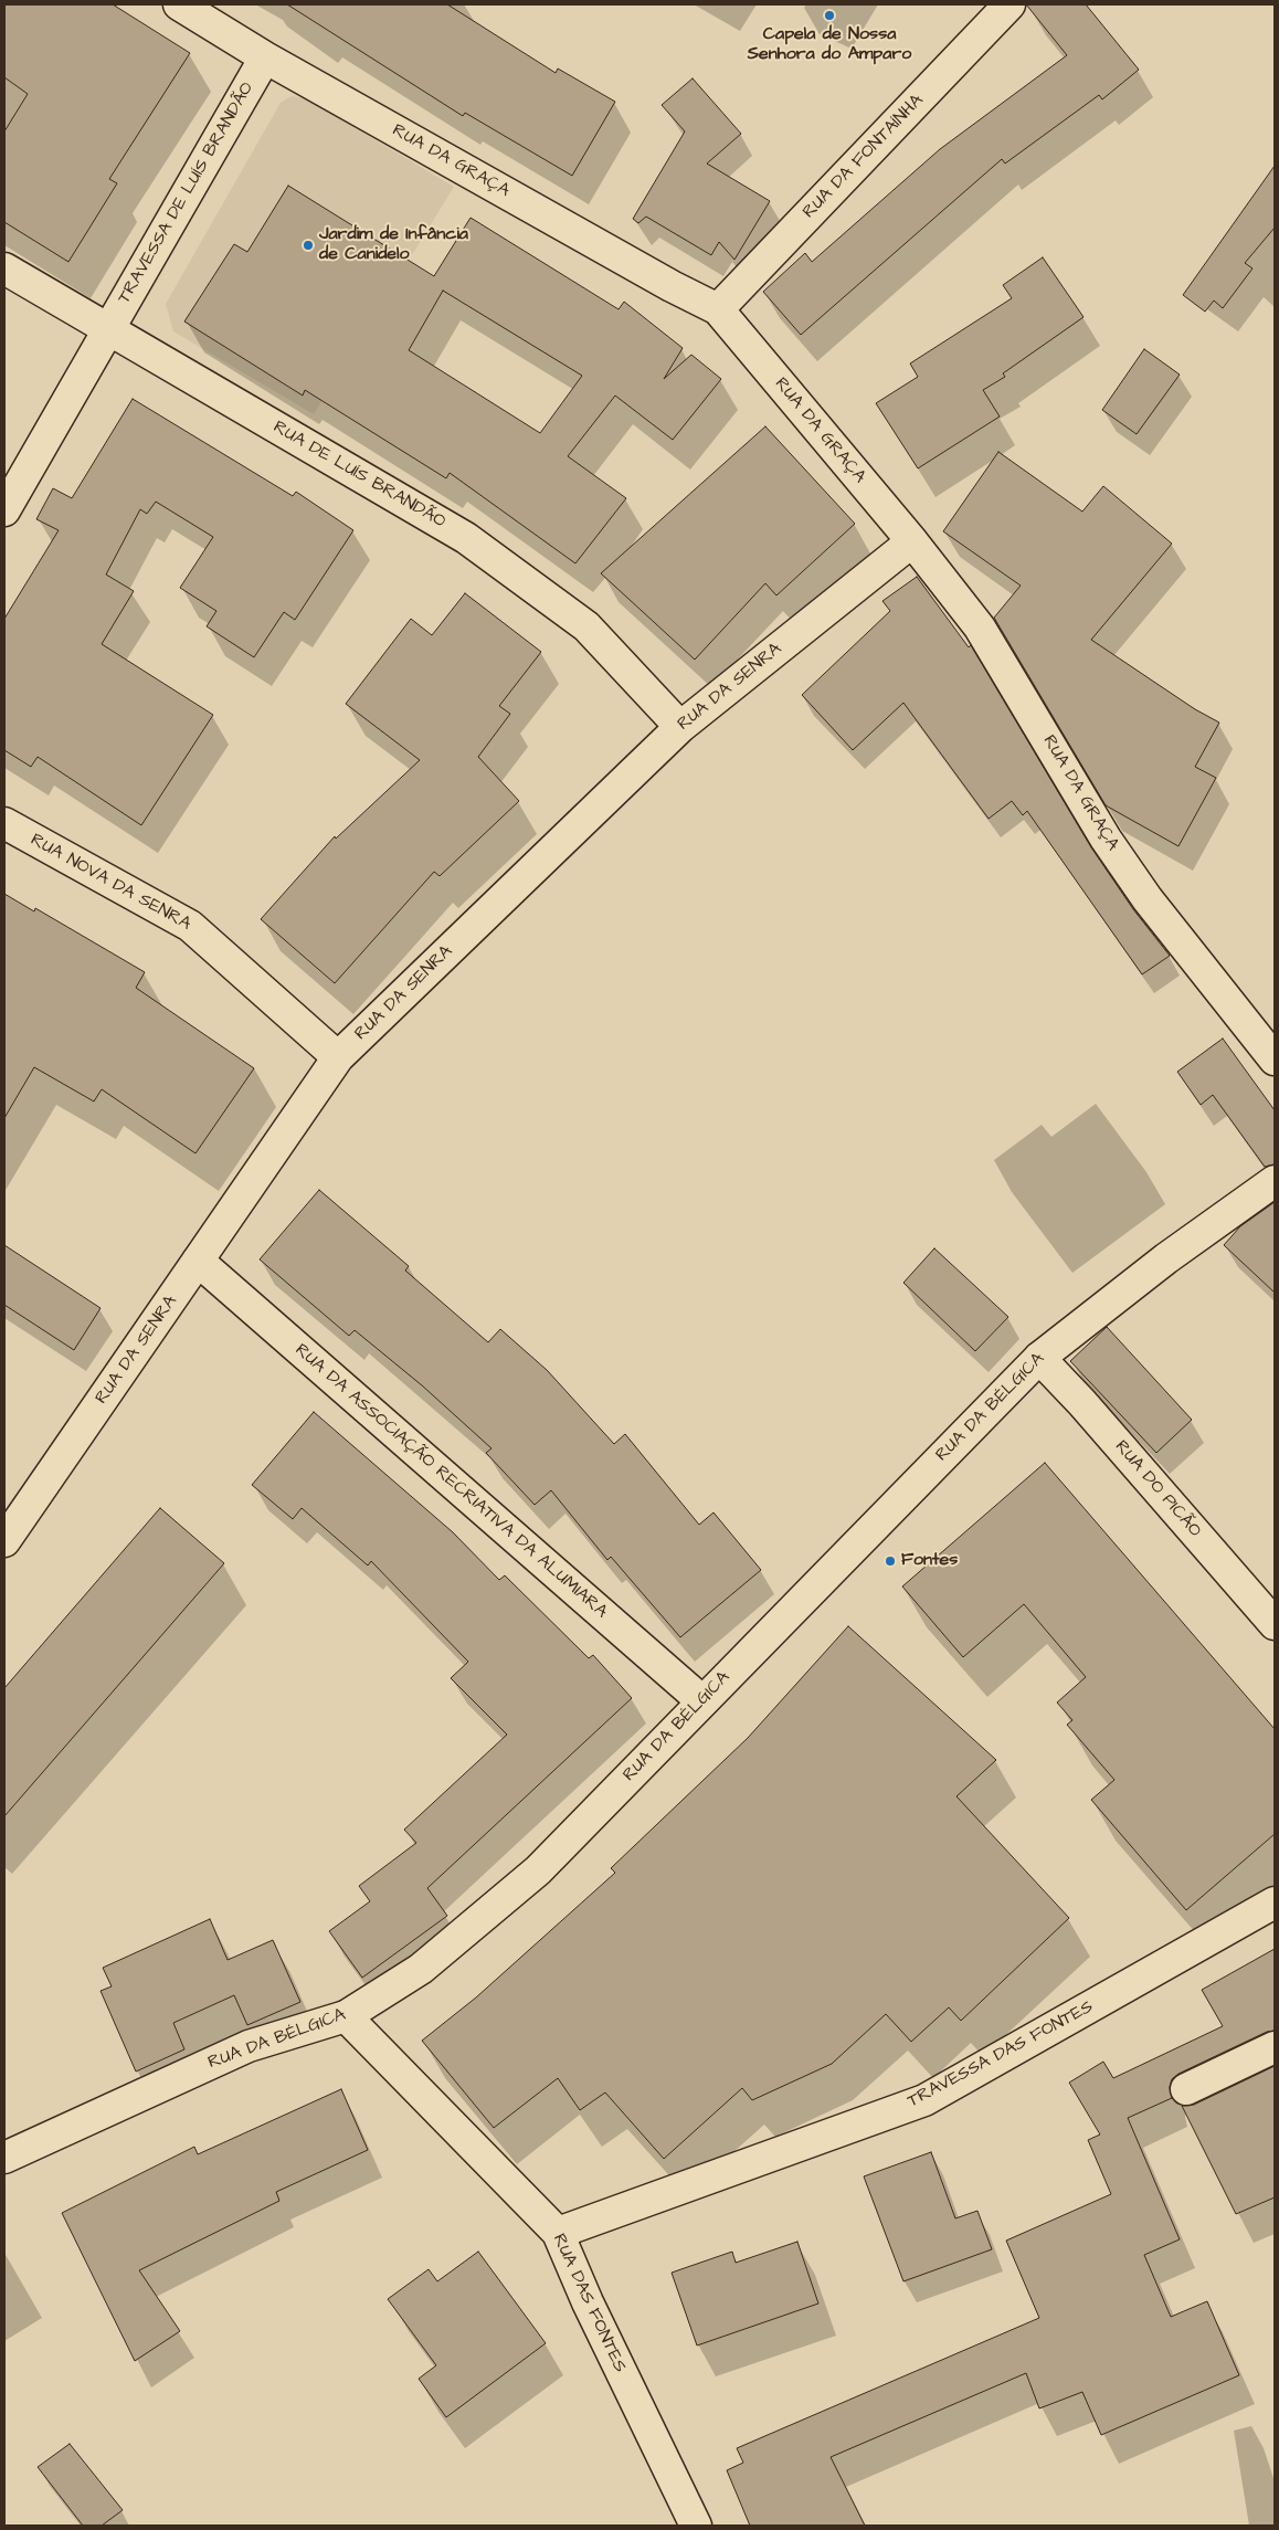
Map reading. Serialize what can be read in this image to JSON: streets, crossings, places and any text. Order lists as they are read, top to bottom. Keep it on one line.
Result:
{"streets":{"street":["RUA DA FONTAÍNHA","RUA DA GRAÇA","TRAVESSA DE LUÍS BRANDÃO","RUA DE LUÍS BRANDÃO","RUA DA SENRA","RUA NOVA DA SENRA","RUA DA BÉLGICA","RUA DA ASSOCIAÇÃO RECRIATIVA DA ALUMIARA","RUA DO PICÃO","TRAVESSA DAS FONTES","RUA DAS FONTES"]},"crossings":[["RUA DA FONTAÍNHA","RUA DA GRAÇA"],["RUA DA GRAÇA","TRAVESSA DE LUÍS BRANDÃO"],["RUA DA GRAÇA","RUA DA SENRA"],["TRAVESSA DE LUÍS BRANDÃO","RUA DE LUÍS BRANDÃO"],["RUA DE LUÍS BRANDÃO","RUA DA SENRA"],["RUA DA SENRA","RUA NOVA DA SENRA"],["RUA DA SENRA","RUA DA ASSOCIAÇÃO RECRIATIVA DA ALUMIARA"],["RUA DA BÉLGICA","RUA DA ASSOCIAÇÃO RECRIATIVA DA ALUMIARA"],["RUA DA BÉLGICA","RUA DO PICÃO"],["RUA DA BÉLGICA","RUA DAS FONTES"],["TRAVESSA DAS FONTES","RUA DAS FONTES"]],"places":["Capela de Nossa Senhora do Amparo","Jardim de Infância de Canidelo","Fontes"]}
